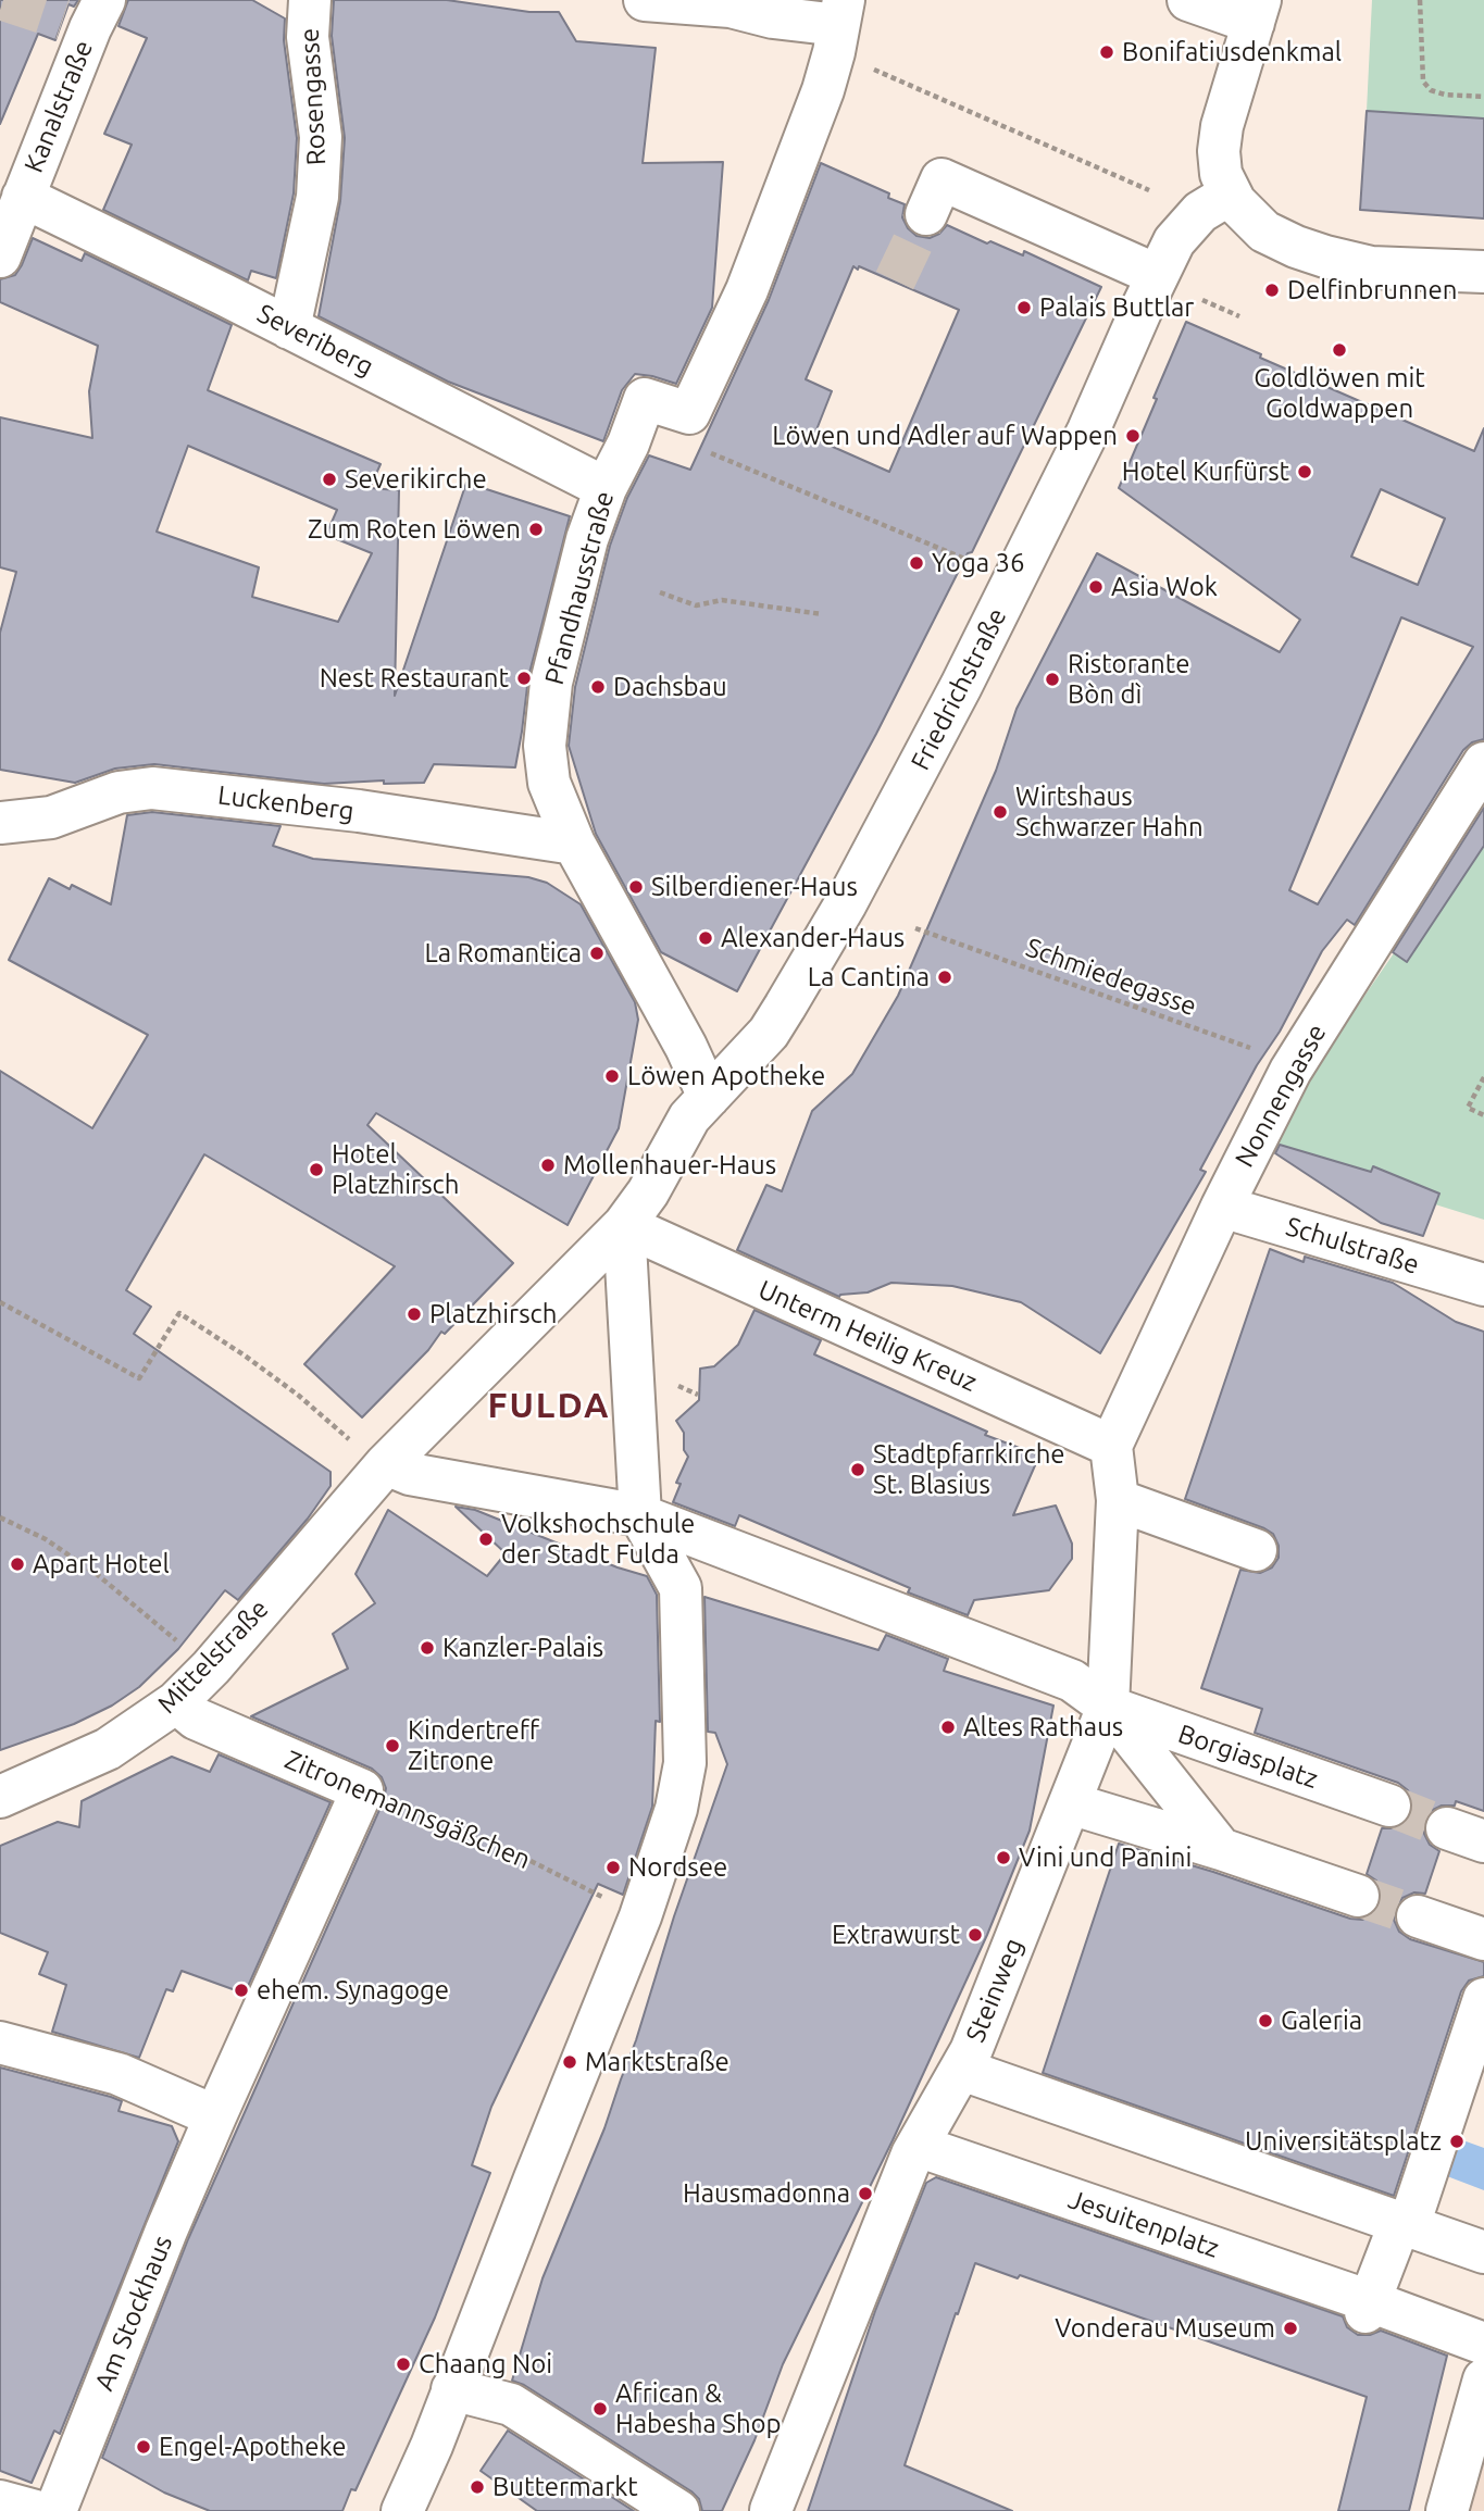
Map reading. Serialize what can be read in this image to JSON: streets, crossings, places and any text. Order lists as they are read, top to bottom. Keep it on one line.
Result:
{"streets":{"street":["Rosengasse","Kanalstraße","Severiberg","Pfandhausstraße","Friedrichstraße","Luckenberg","Nonnengasse","Schulstraße","Unterm Heilig Kreuz","Mittelstraße","Borgiasplatz","Zitronemannsgäßchen","Steinweg","Jesuitenplatz","Am Stockhaus"],"path":["Schmiedegasse"]},"crossings":[["Rosengasse","Severiberg"],["Kanalstraße","Severiberg"],["Severiberg","Pfandhausstraße"],["Pfandhausstraße","Friedrichstraße"],["Pfandhausstraße","Luckenberg"],["Schmiedegasse","Nonnengasse"],["Nonnengasse","Schulstraße"],["Nonnengasse","Unterm Heilig Kreuz"],["Nonnengasse","Steinweg"],["Unterm Heilig Kreuz","Steinweg"],["Mittelstraße","Zitronemannsgäßchen"],["Borgiasplatz","Steinweg"],["Zitronemannsgäßchen","Am Stockhaus"],["Steinweg","Jesuitenplatz"]],"districts":["FULDA"],"places":["Bonifatiusdenkmal","Delfinbrunnen","Palais Buttlar","Goldlöwen mit Goldwappen","Löwen und Adler auf Wappen","Hotel Kurfürst","Severikirche","Zum Roten Löwen","Yoga 36","Asia Wok","Nest Restaurant","Ristorante Bòn dì","Dachsbau","Wirtshaus Schwarzer Hahn","Silberdiener-Haus","Alexander-Haus","La Romantica","La Cantina","Löwen Apotheke","Mollenhauer-Haus","Hotel Platzhirsch","Platzhirsch","Stadtpfarrkirche St. Blasius","Volkshochschule der Stadt Fulda","Apart Hotel","Kanzler-Palais","Altes Rathaus","Kindertreff Zitrone","Vini und Panini","Nordsee","Extrawurst","ehem. Synagoge","Galeria","Marktstraße","Universitätsplatz","Hausmadonna","Vonderau Museum","Chaang Noi","African & Habesha Shop","Engel-Apotheke","Buttermarkt"]}
